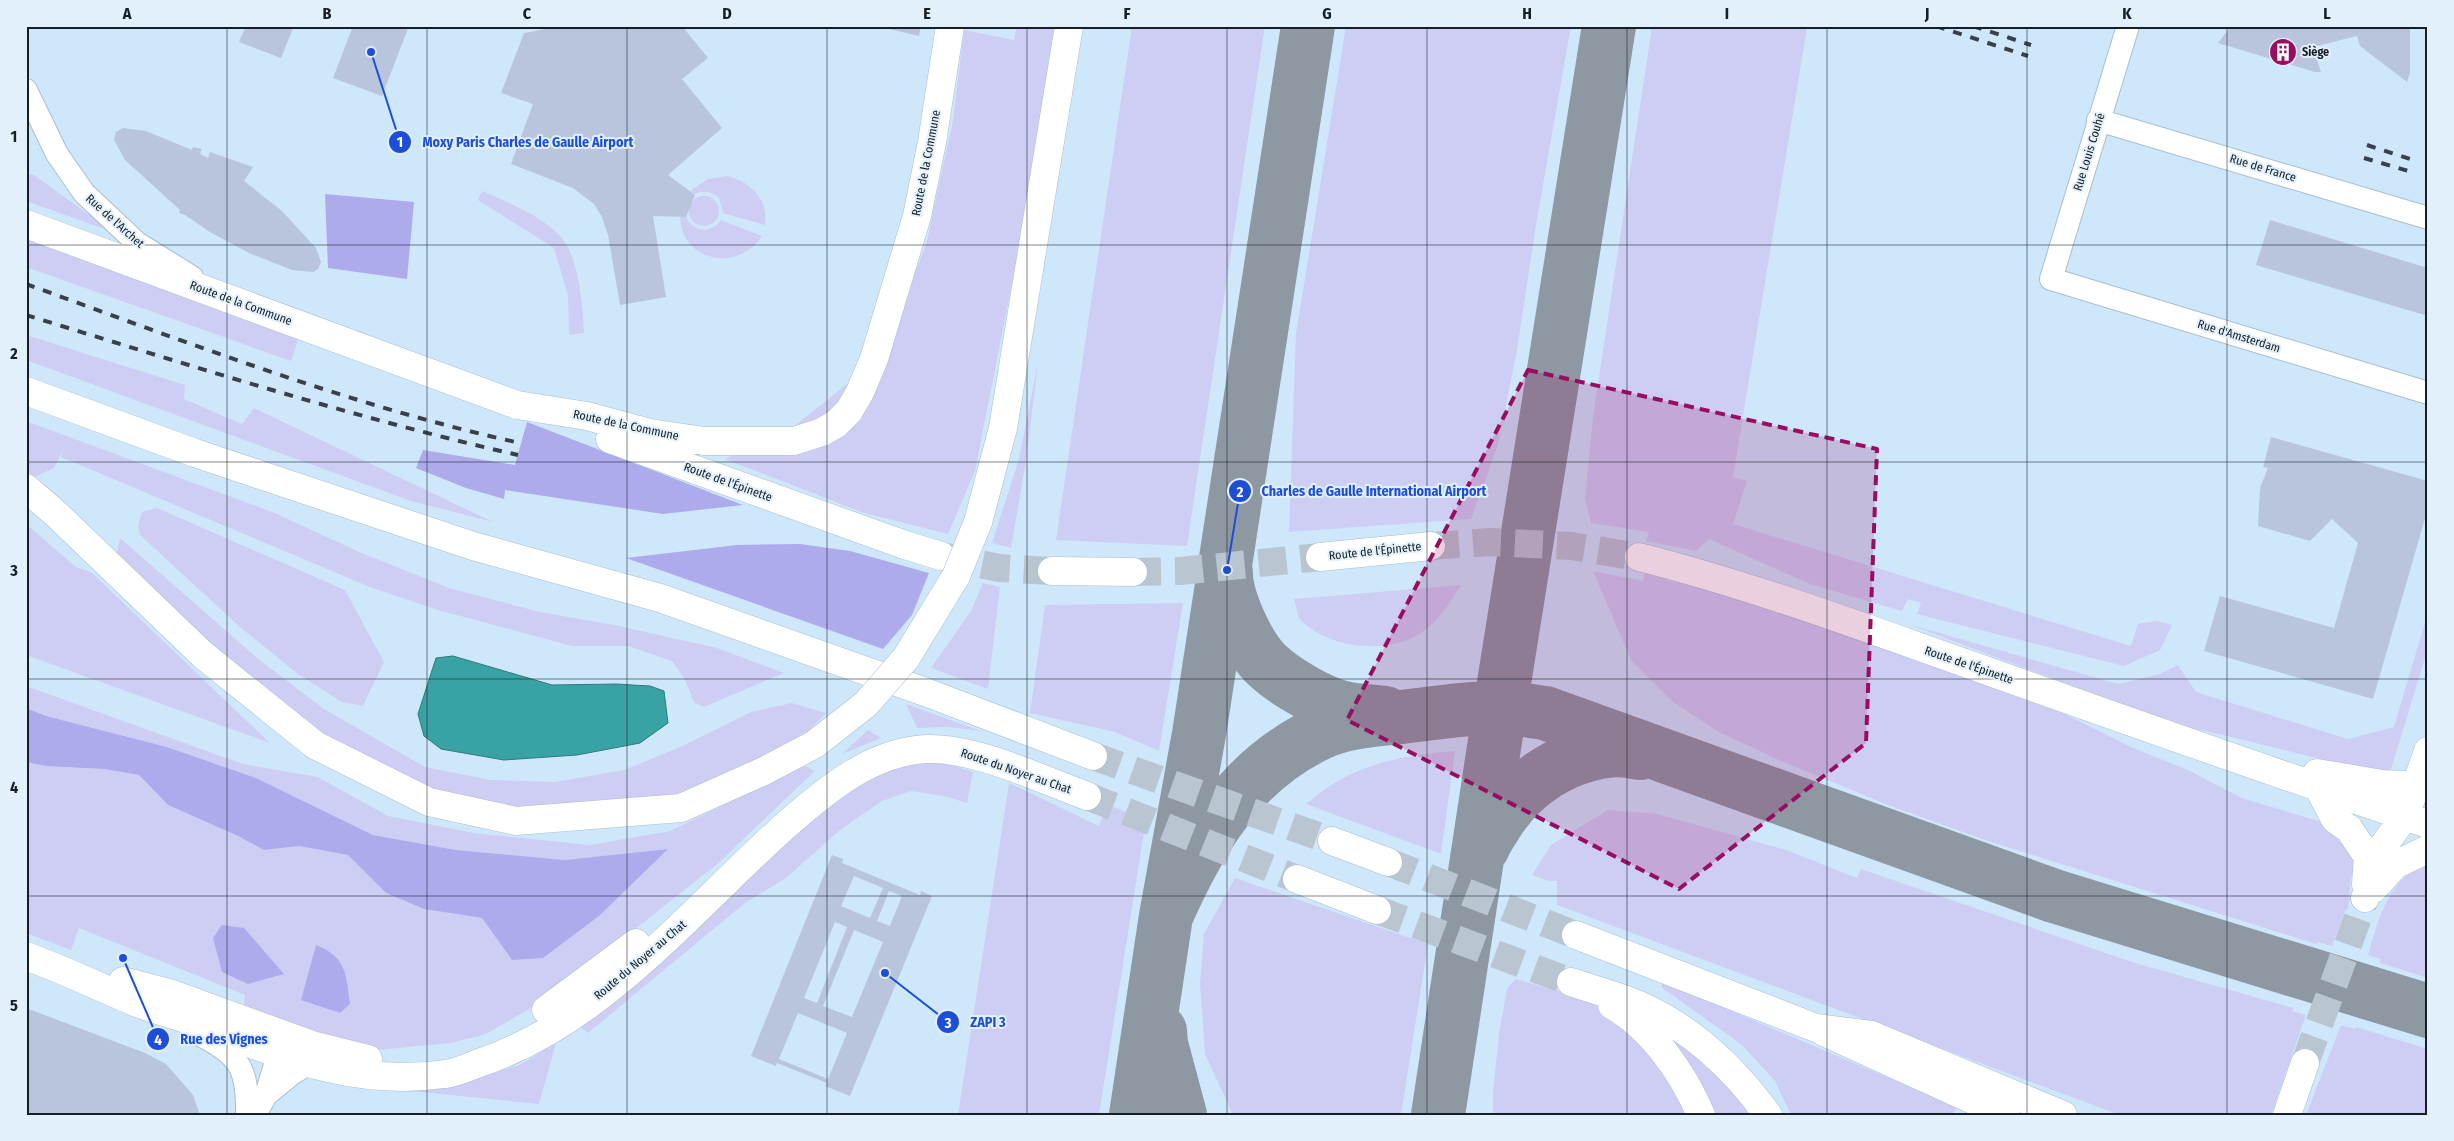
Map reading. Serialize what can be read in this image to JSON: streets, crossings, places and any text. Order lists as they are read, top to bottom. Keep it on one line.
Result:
{"streets":{"main road":["Route de la Commune","Route de l'Épinette","Route du Noyer au Chat"],"street":["Rue Louis Couhé","Rue de France","Rue de l'Archet","Rue d'Amsterdam"]},"crossings":[["Rue Louis Couhé","Rue de France"],["Rue Louis Couhé","Rue d'Amsterdam"],["Route de la Commune","Rue de l'Archet"],["Route de la Commune","Route de l'Épinette"]],"places":{"other":["Moxy Paris Charles de Gaulle Airport","Charles de Gaulle International Airport","Rue des Vignes","ZAPI 3"],"building":["Siège"]},"grid":{"columns":["A","B","C","D","E","F","G","H","I","J","K","L"],"rows":["1","2","3","4","5"]}}
